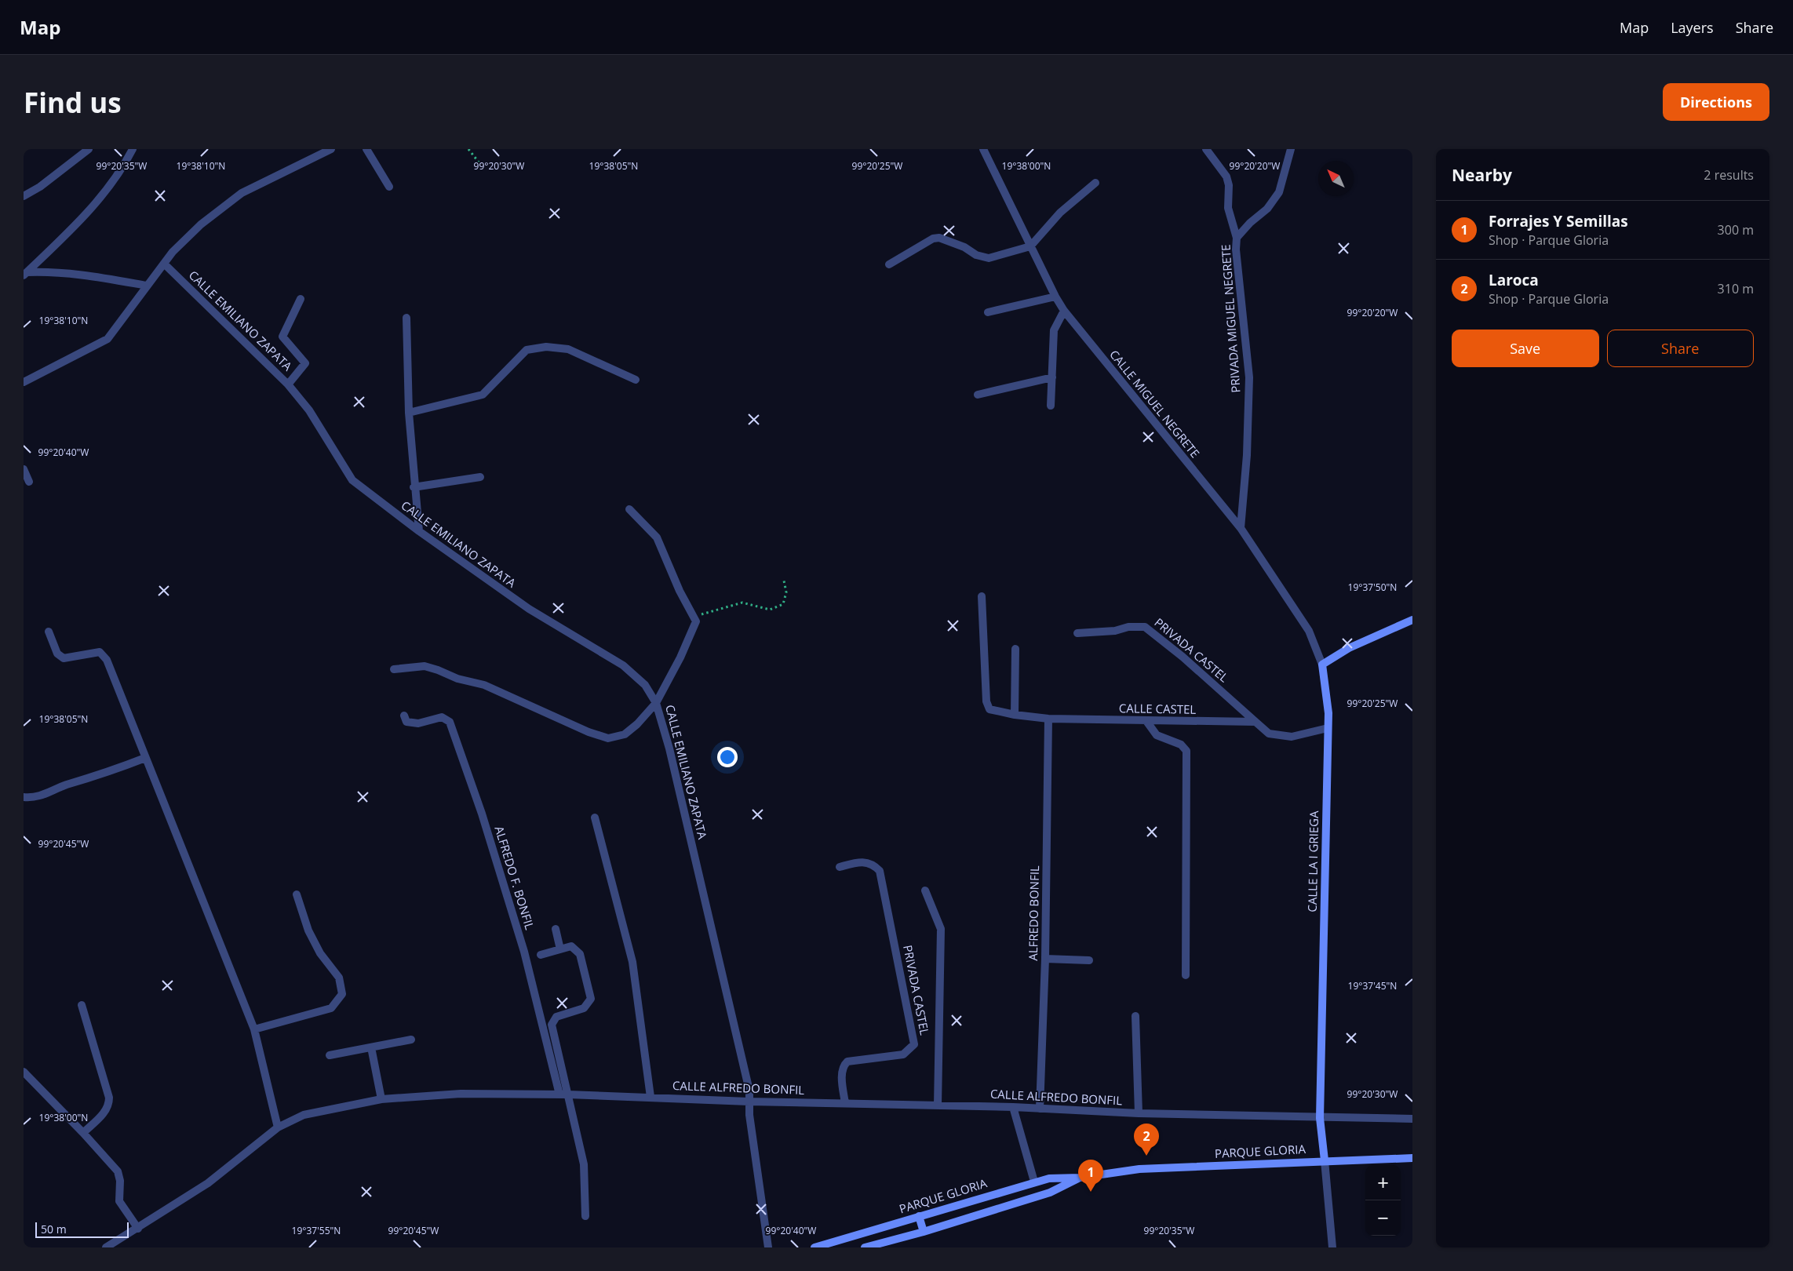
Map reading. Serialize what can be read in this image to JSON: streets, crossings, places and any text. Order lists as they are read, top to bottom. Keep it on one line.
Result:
{"streets":{"main road":["CALLE LA I GRIEGA","PARQUE GLORIA"],"street":["PRIVADA MIGUEL NEGRETE","CALLE EMILIANO ZAPATA","CALLE MIGUEL NEGRETE","PRIVADA CASTEL","CALLE CASTEL","ALFREDO F. BONFIL","ALFREDO BONFIL","CALLE ALFREDO BONFIL"]},"crossings":[["PRIVADA MIGUEL NEGRETE","CALLE MIGUEL NEGRETE"],["CALLE EMILIANO ZAPATA","CALLE ALFREDO BONFIL"],["CALLE MIGUEL NEGRETE","CALLE LA I GRIEGA"],["PRIVADA CASTEL","CALLE CASTEL"],["PRIVADA CASTEL","CALLE ALFREDO BONFIL"],["CALLE CASTEL","ALFREDO BONFIL"],["CALLE LA I GRIEGA","CALLE ALFREDO BONFIL"],["CALLE LA I GRIEGA","PARQUE GLORIA"],["ALFREDO F. BONFIL","CALLE ALFREDO BONFIL"],["ALFREDO BONFIL","CALLE ALFREDO BONFIL"]],"scale_bar":"50 m","north":"top left","page":{"header":"Map","nav":["Map","Layers","Share"],"buttons":["Directions",["Save","Share"]],"title":"Find us","heading":["Nearby","2 results"],"list":[{"mark":"1","name":"Forrajes Y Semillas","note":"Shop · Parque Gloria","value":"300 m"},{"mark":"2","name":"Laroca","note":"Shop · Parque Gloria","value":"310 m"}],"pins":["2","1"],"map_buttons":["+","−"],"scale":"50 m"},"coordinates":["19°38'10\"N","19°38'05\"N","19°38'00\"N","99°20'20\"W","99°20'35\"W","99°20'30\"W","99°20'25\"W","99°20'40\"W","19°37'50\"N","99°20'45\"W","19°37'45\"N","19°37'55\"N"]}
